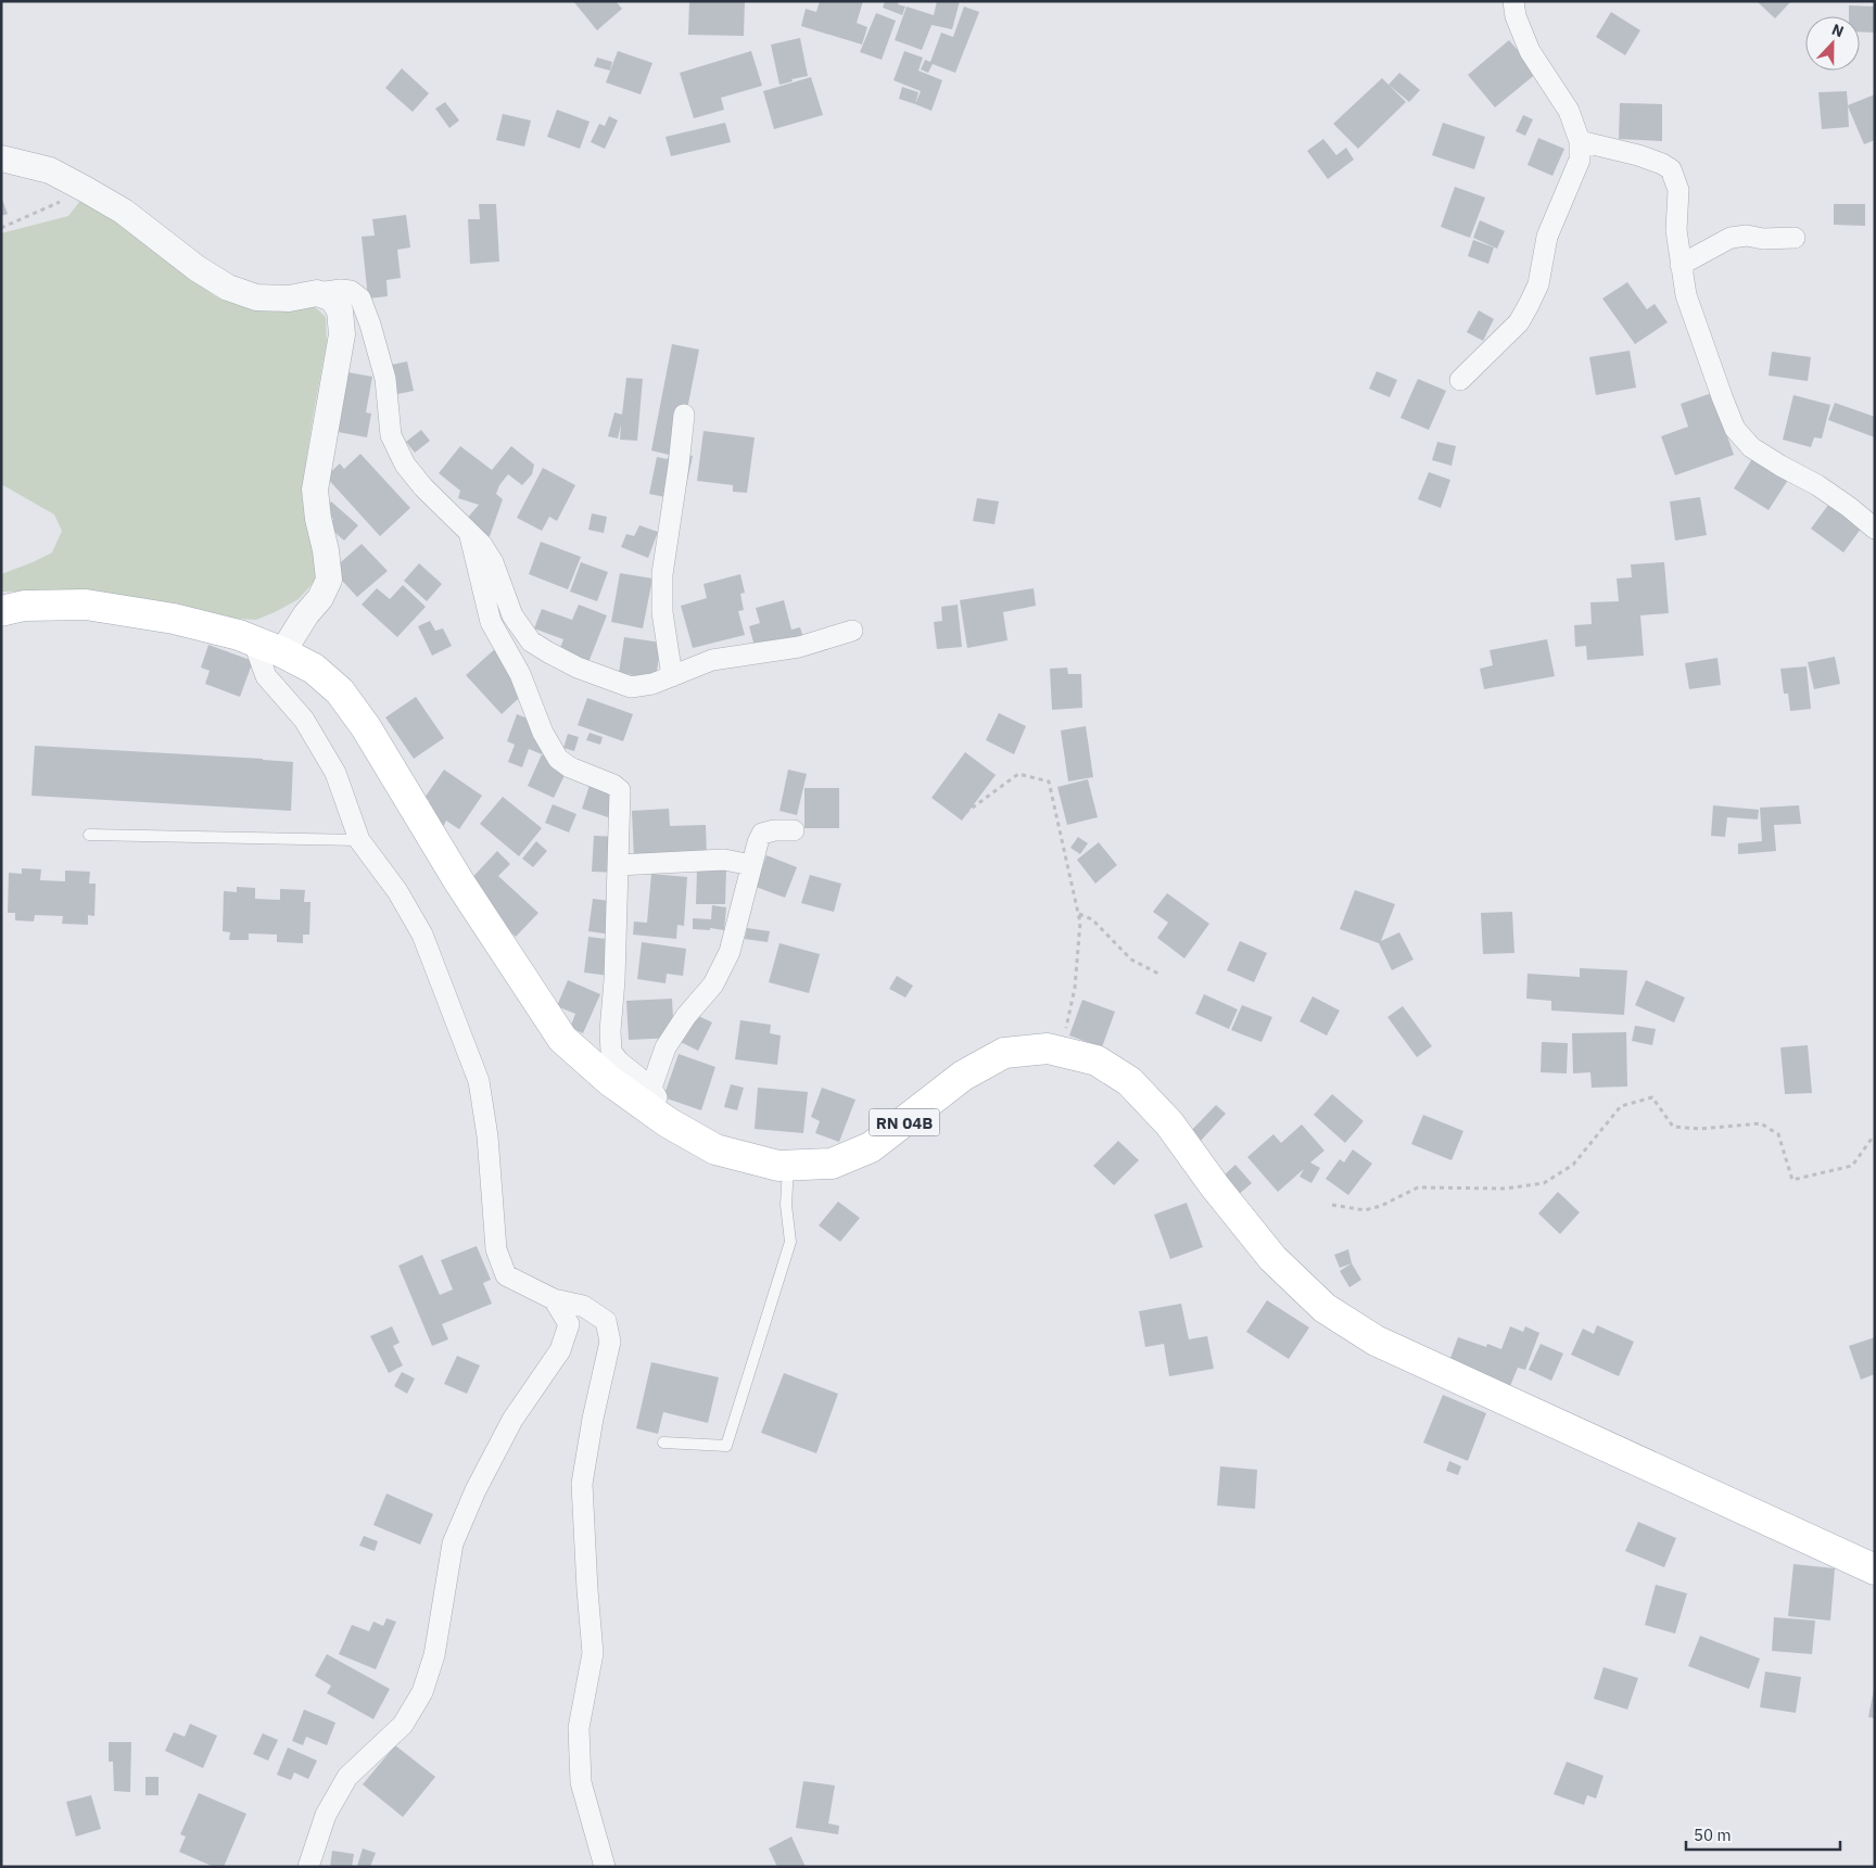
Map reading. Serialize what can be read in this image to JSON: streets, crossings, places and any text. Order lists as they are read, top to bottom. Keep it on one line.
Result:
{"streets":{"main road":["RN 04B"]},"scale_bar":"50 m","north":"top"}
